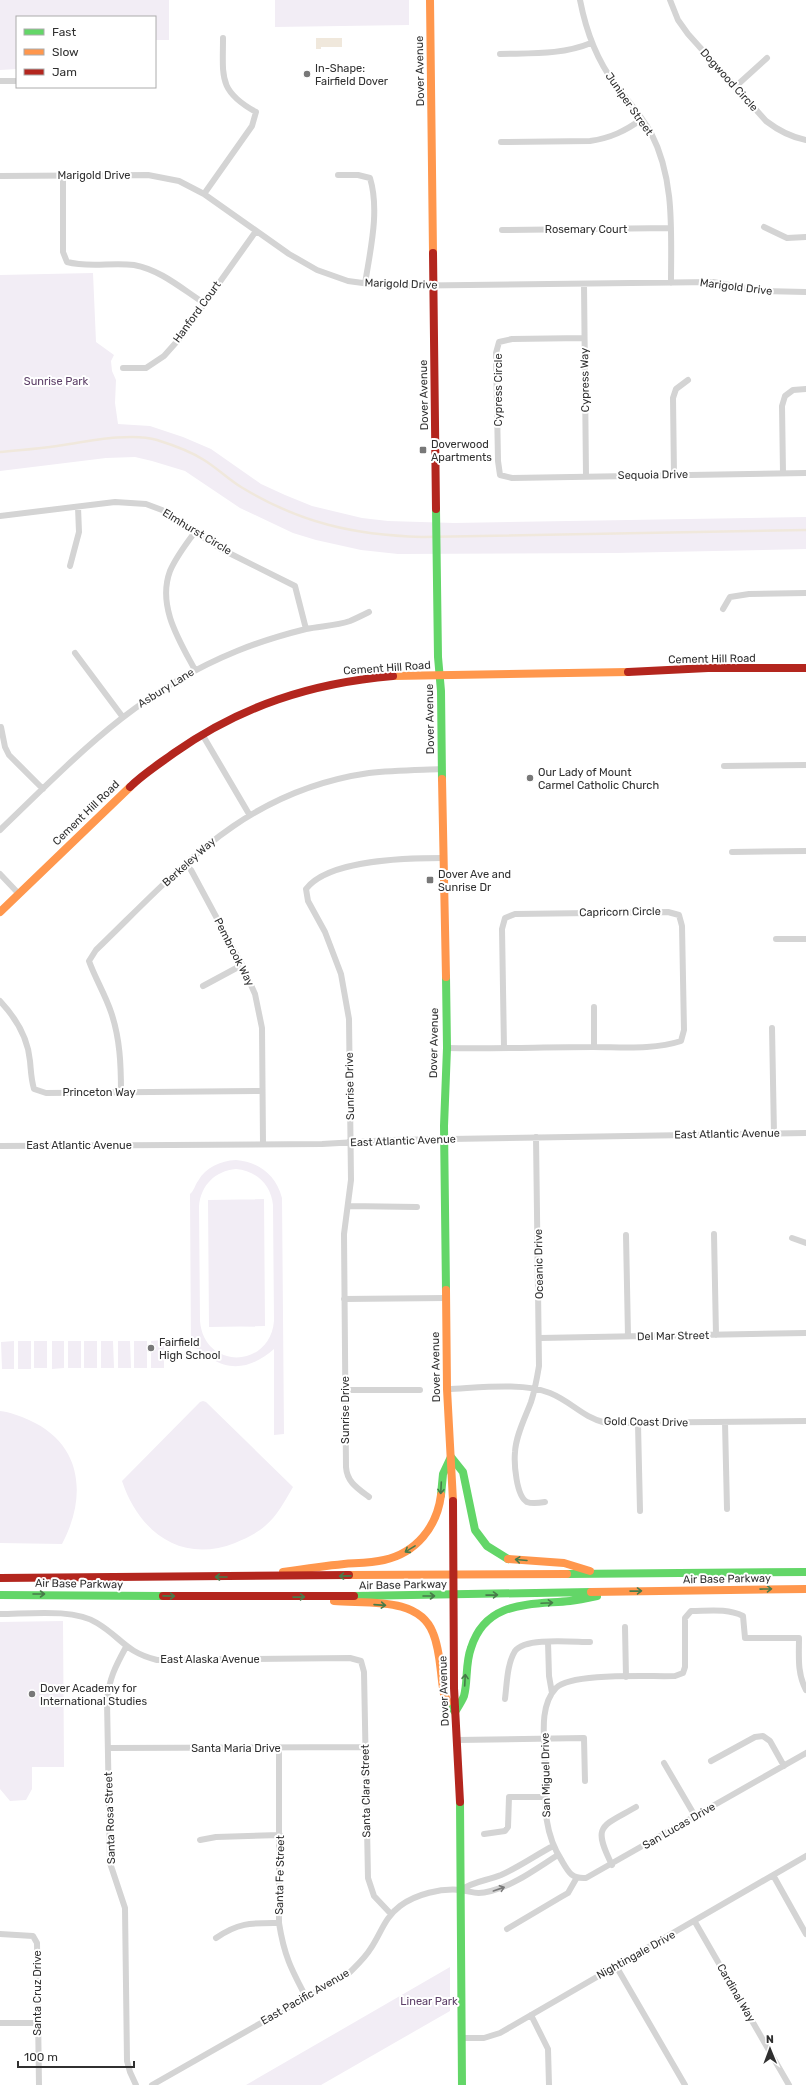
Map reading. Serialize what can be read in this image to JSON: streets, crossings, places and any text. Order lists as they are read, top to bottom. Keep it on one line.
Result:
{"streets":{"main road":["Dover Avenue","Cement Hill Road","Air Base Parkway"],"street":["Dogwood Circle","Juniper Street","Marigold Drive","Rosemary Court","Hanford Court","Cypress Way","Cypress Circle","Sequoia Drive","Elmhurst Circle","Asbury Lane","Berkeley Way","Capricorn Circle","Pembrook Way","Sunrise Drive","Princeton Way","East Atlantic Avenue","Oceanic Drive","Del Mar Street","Gold Coast Drive","East Alaska Avenue","Santa Maria Drive","San Miguel Drive","Santa Clara Street","Santa Rosa Street","San Lucas Drive","Santa Fe Street","Nightingale Drive","Santa Cruz Drive","Cardinal Way","East Pacific Avenue"]},"crossings":[["Dover Avenue","Marigold Drive"],["Dover Avenue","Cement Hill Road"],["Dover Avenue","Berkeley Way"],["Dover Avenue","Capricorn Circle"],["Dover Avenue","Sunrise Drive"],["Dover Avenue","East Atlantic Avenue"],["Dover Avenue","Gold Coast Drive"],["Dover Avenue","Air Base Parkway"],["Dover Avenue","Nightingale Drive"],["Dover Avenue","East Pacific Avenue"],["Juniper Street","Marigold Drive"],["Juniper Street","Rosemary Court"],["Marigold Drive","Hanford Court"],["Marigold Drive","Cypress Way"],["Cypress Way","Cypress Circle"],["Cypress Way","Sequoia Drive"],["Cypress Circle","Sequoia Drive"],["Elmhurst Circle","Asbury Lane"],["Berkeley Way","Pembrook Way"],["Berkeley Way","Princeton Way"],["Pembrook Way","Princeton Way"],["Pembrook Way","East Atlantic Avenue"],["Sunrise Drive","East Atlantic Avenue"],["East Atlantic Avenue","Oceanic Drive"],["Oceanic Drive","Del Mar Street"],["Oceanic Drive","Gold Coast Drive"],["East Alaska Avenue","Santa Clara Street"],["East Alaska Avenue","Santa Rosa Street"],["Santa Maria Drive","Santa Clara Street"],["Santa Maria Drive","Santa Rosa Street"],["Santa Maria Drive","Santa Fe Street"],["San Miguel Drive","East Pacific Avenue"],["Santa Clara Street","East Pacific Avenue"],["Santa Fe Street","East Pacific Avenue"],["Nightingale Drive","Cardinal Way"]],"parks":["Sunrise Park","Linear Park"],"places":{"other":["In-Shape: Fairfield Dover","Our Lady of Mount Carmel Catholic Church","Fairfield High School","Dover Academy for International Studies"],"transit":["Doverwood Apartments","Dover Ave and Sunrise Dr"]},"legend":["Fast","Slow","Jam"],"scale_bar":"100 m","north":"top"}
